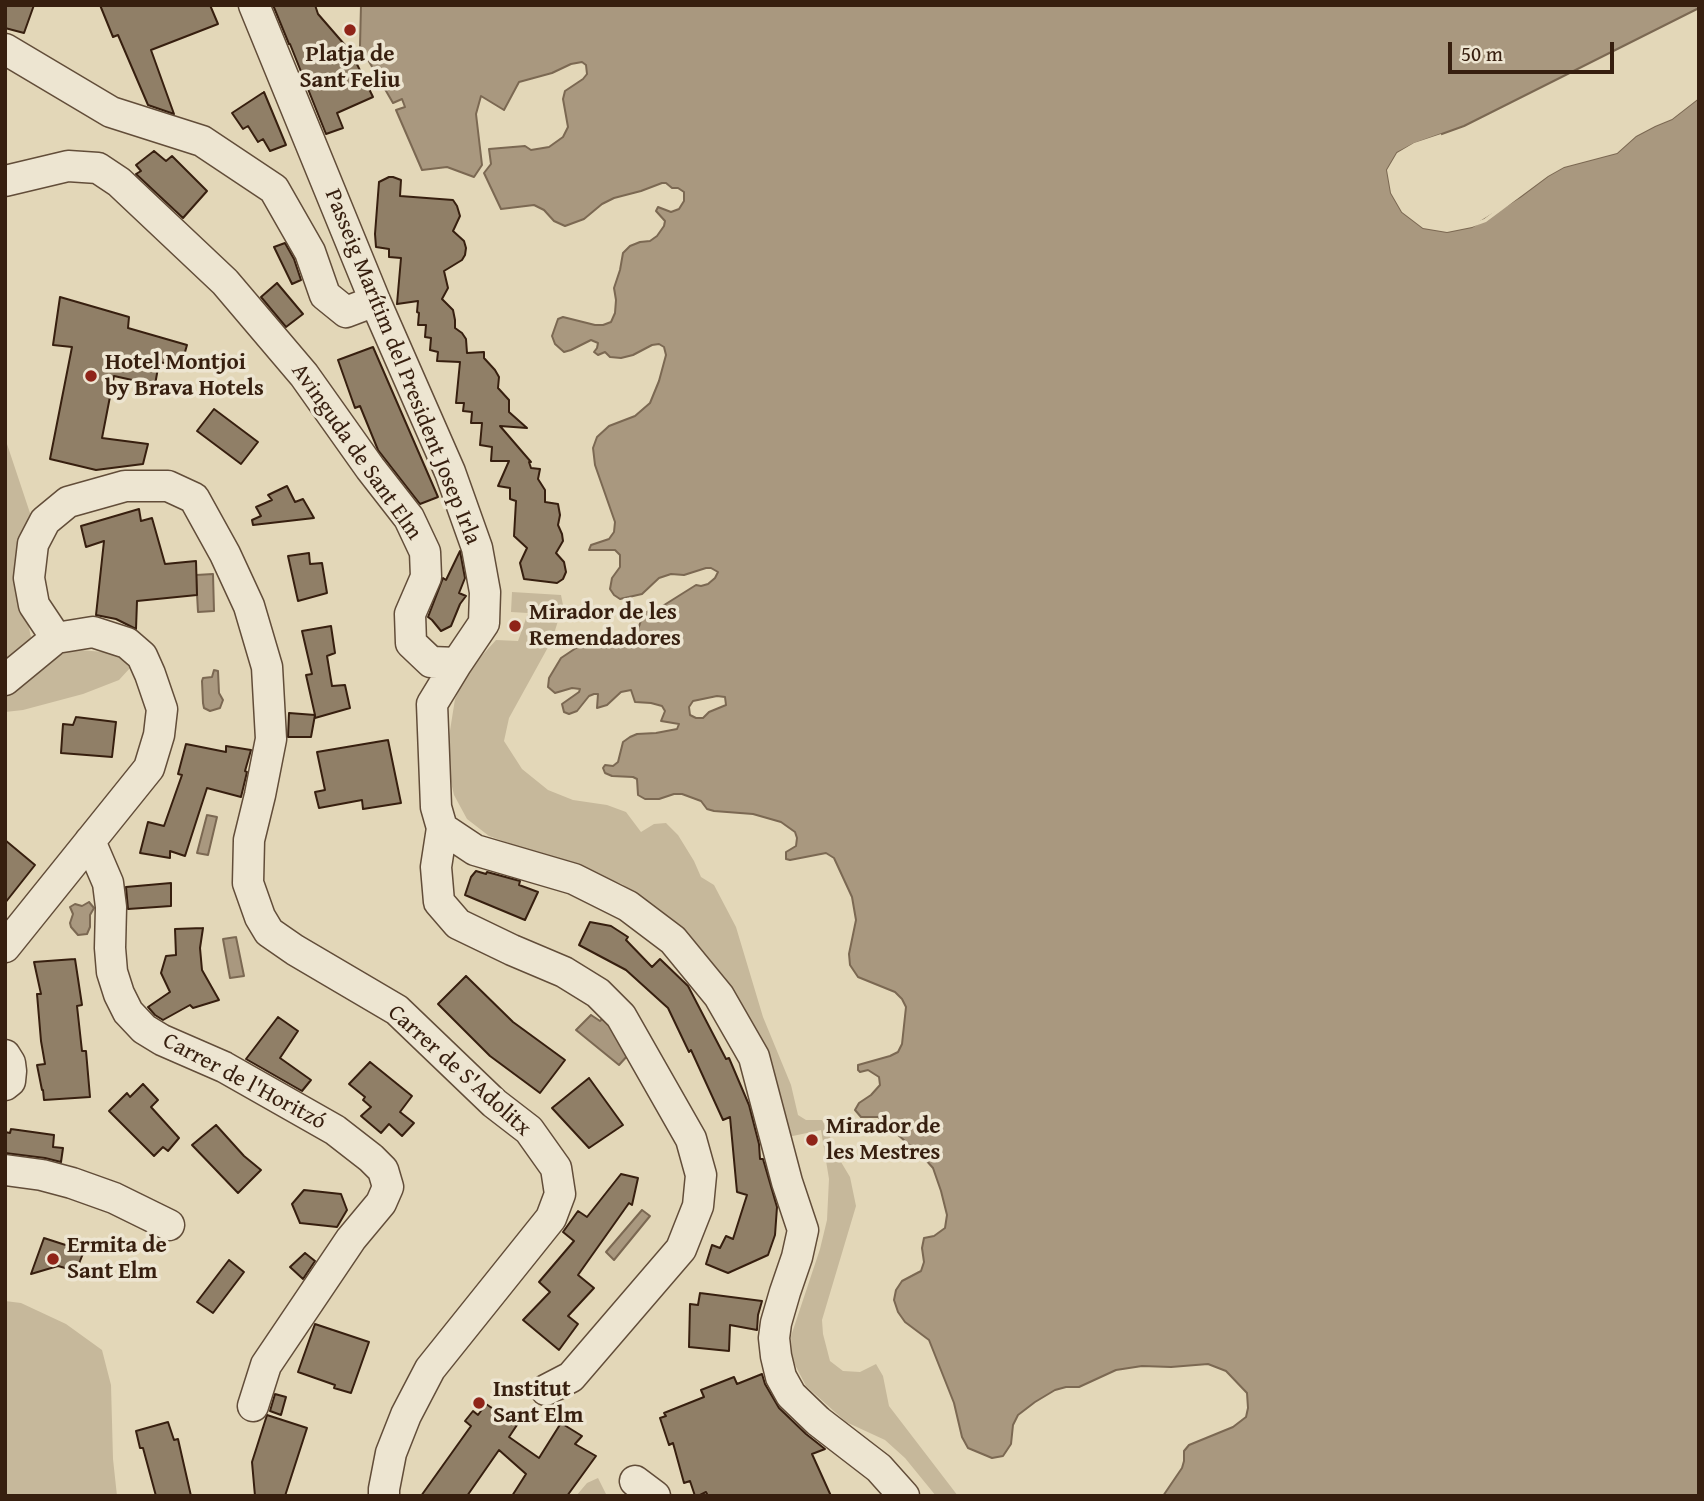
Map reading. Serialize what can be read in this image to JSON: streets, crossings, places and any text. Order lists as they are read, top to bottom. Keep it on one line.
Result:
{"streets":{"street":["Passeig Marítim del President Josep Irla","Avinguda de Sant Elm","Carrer de S'Adolitx","Carrer de l'Horitzó"]},"crossings":[["Passeig Marítim del President Josep Irla","Avinguda de Sant Elm"]],"places":["Platja de Sant Feliu","Hotel Montjoi by Brava Hotels","Mirador de les Remendadores","Mirador de les Mestres","Ermita de Sant Elm","Institut Sant Elm"],"scale_bar":"50 m"}
